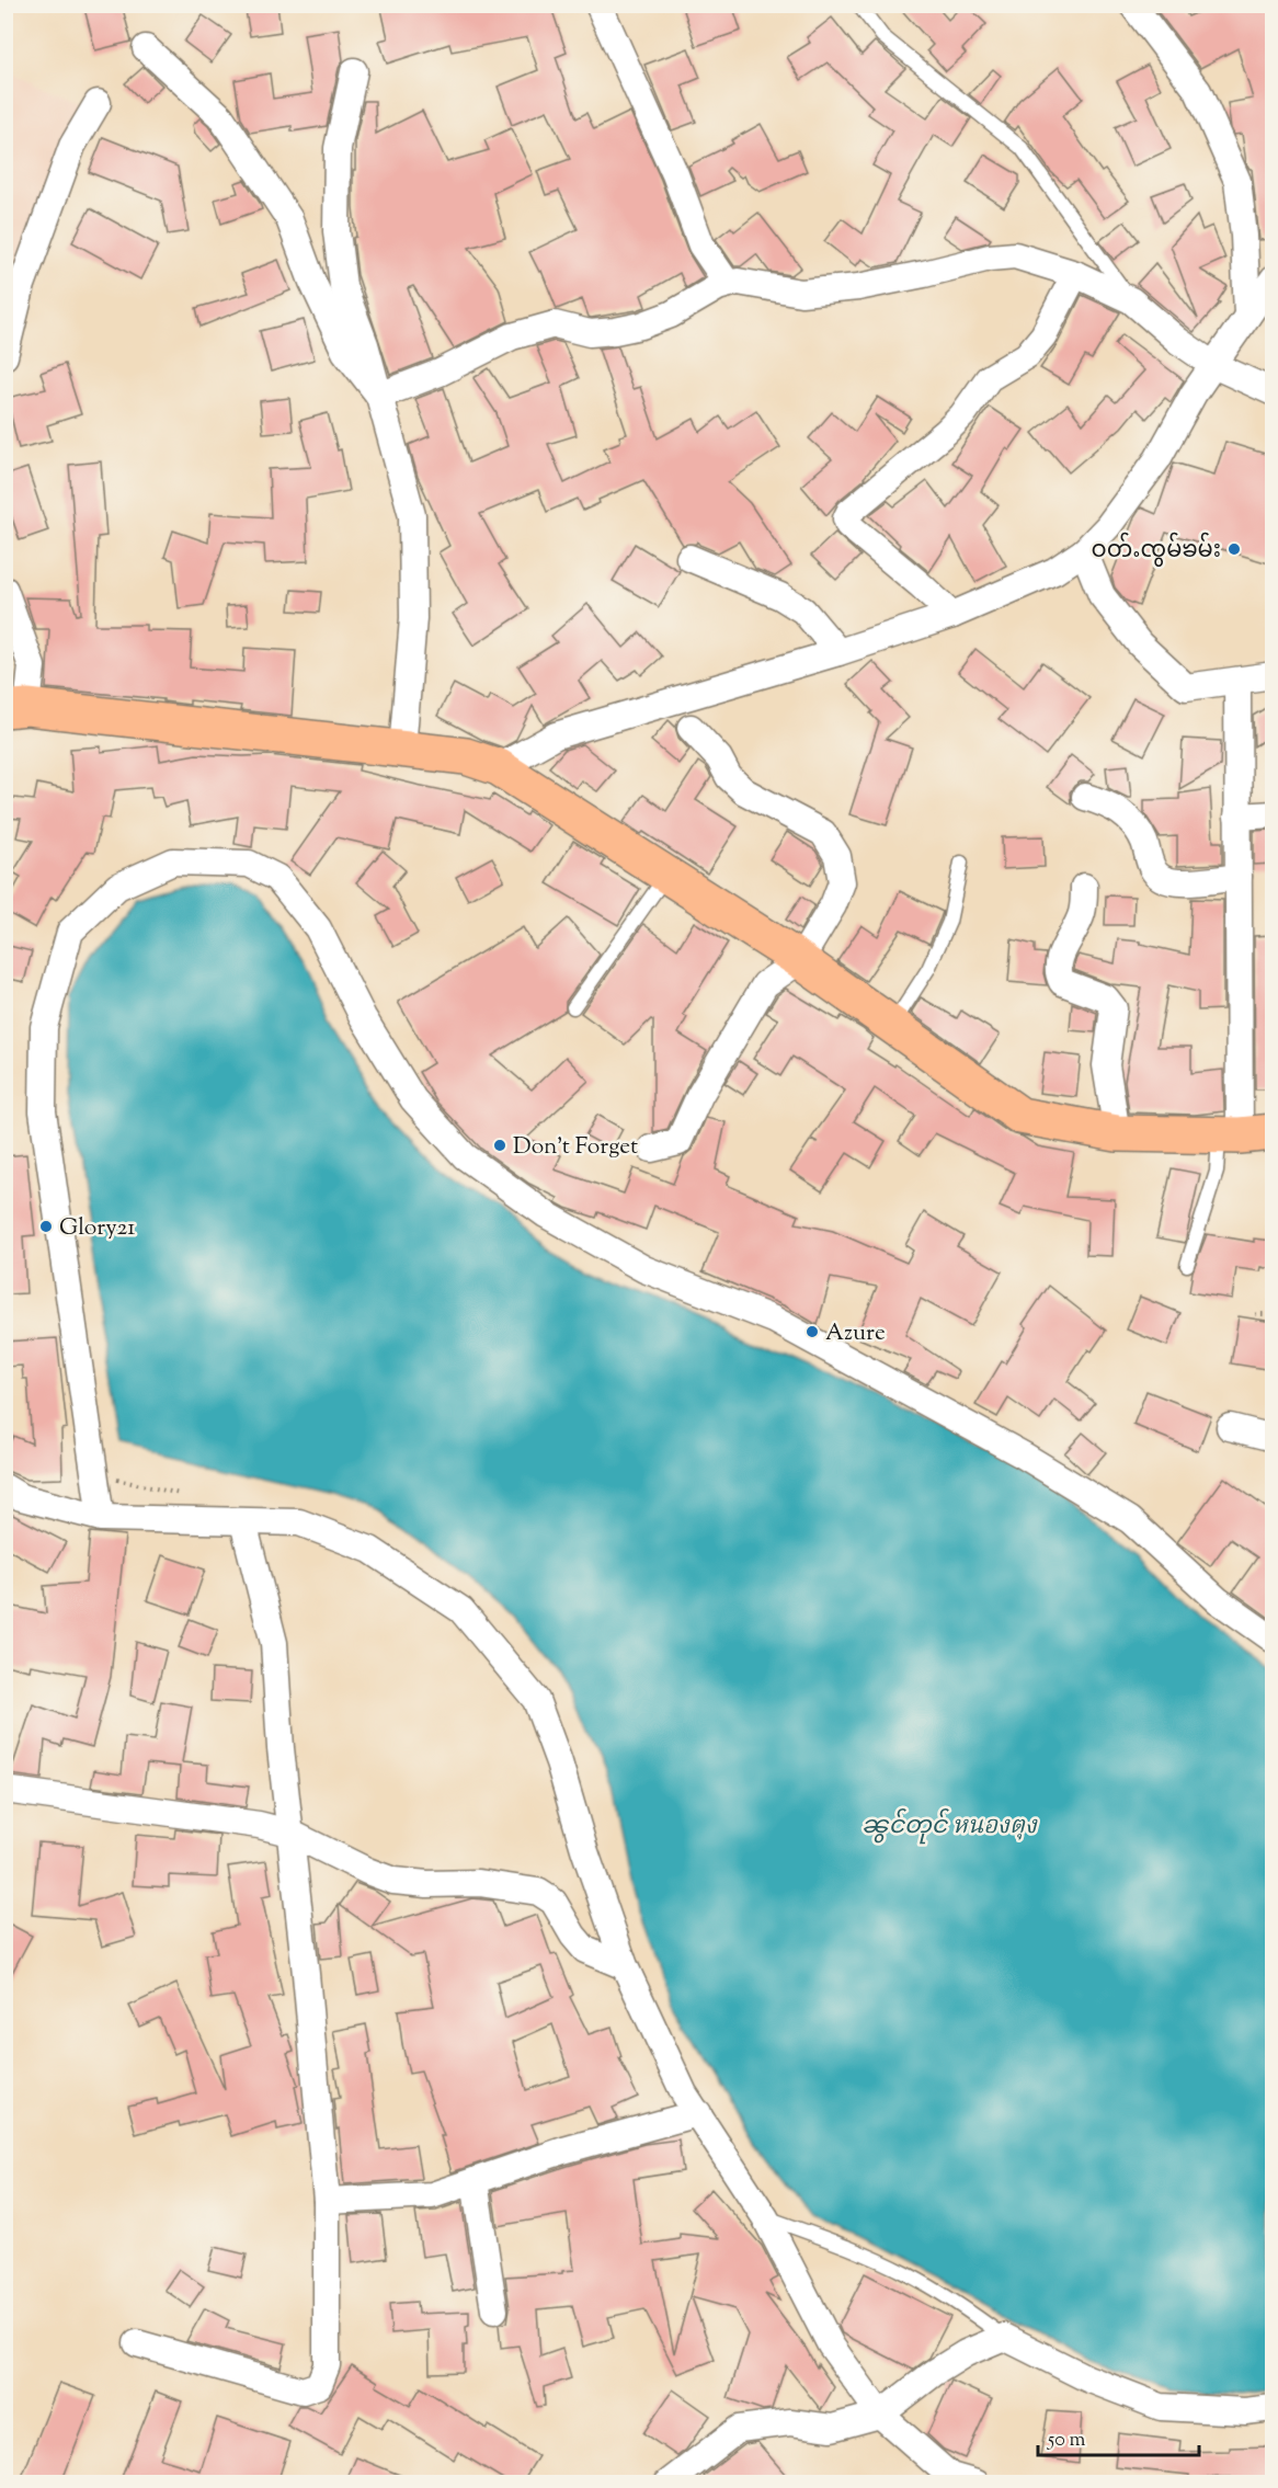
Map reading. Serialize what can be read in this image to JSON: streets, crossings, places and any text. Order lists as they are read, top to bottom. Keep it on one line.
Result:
{"water":["ၼွင်တုင် หนองตุง"],"places":["ဝတ်ႉၸွမ်ၶမ်း","Don't Forget","Glory21","Azure"],"scale_bar":"50 m"}
